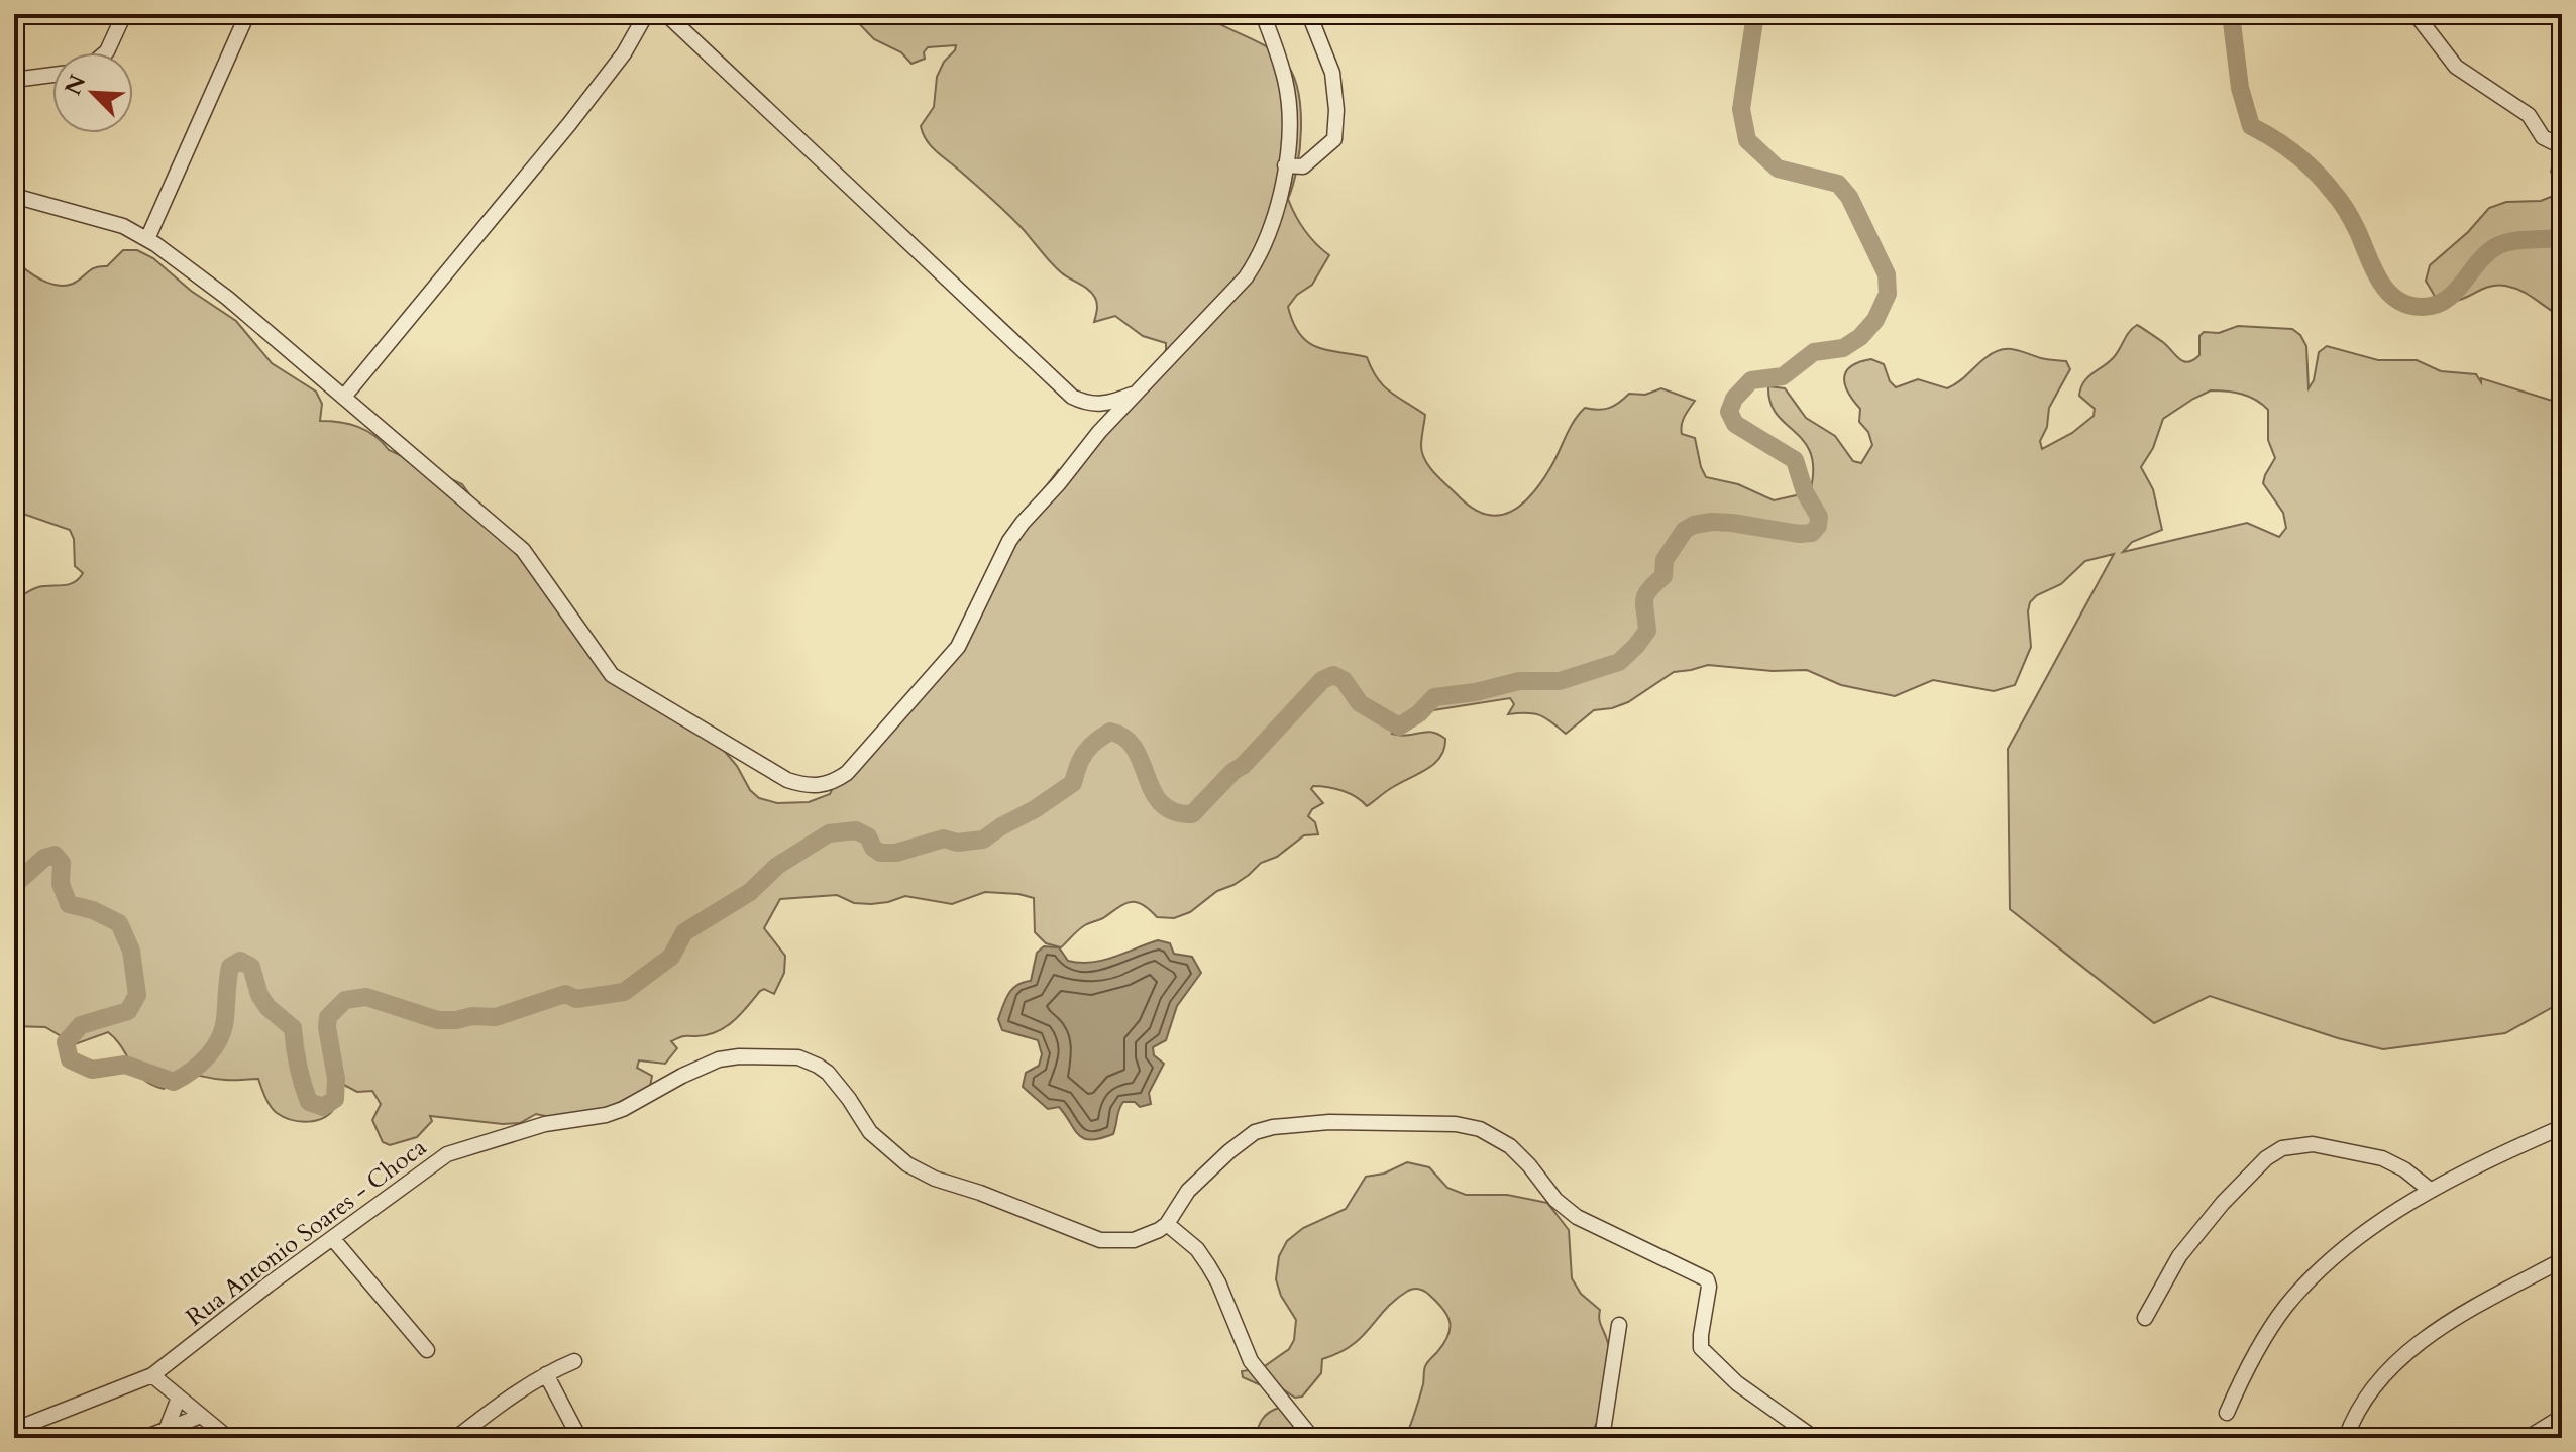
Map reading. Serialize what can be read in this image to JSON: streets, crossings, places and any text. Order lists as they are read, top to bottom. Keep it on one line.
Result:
{"streets":{"street":["Rua Antonio Soares - Choca"]},"north":"top left"}
